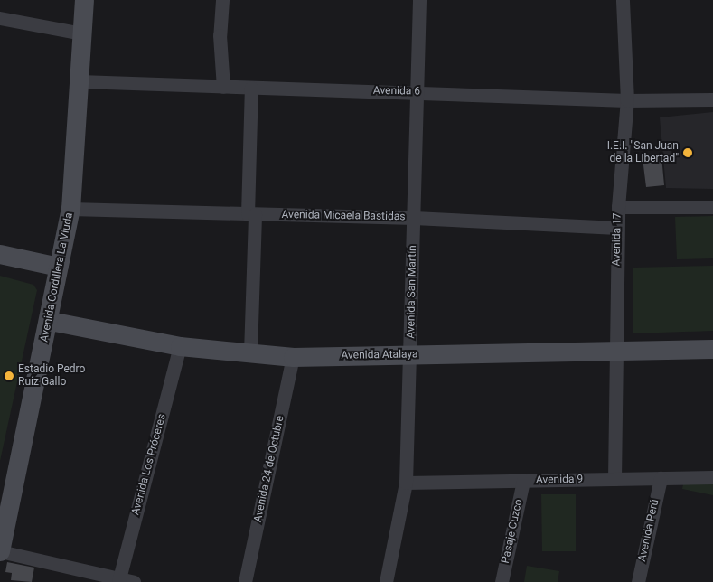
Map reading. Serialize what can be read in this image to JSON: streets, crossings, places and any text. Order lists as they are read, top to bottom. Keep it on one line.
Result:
{"streets":{"street":["Avenida 6","Avenida Micaela Bastidas","Avenida 17","Avenida Cordillera La Viuda","Avenida San Martín","Avenida Atalaya","Avenida Los Próceres","Avenida 24 de Octubre","Avenida 9","Avenida Perú","Pasaje Cuzco"]},"crossings":[["Avenida 6","Avenida 17"],["Avenida 6","Avenida Cordillera La Viuda"],["Avenida 6","Avenida San Martín"],["Avenida Micaela Bastidas","Avenida 17"],["Avenida Micaela Bastidas","Avenida Cordillera La Viuda"],["Avenida Micaela Bastidas","Avenida San Martín"],["Avenida 17","Avenida Atalaya"],["Avenida 17","Avenida 9"],["Avenida Cordillera La Viuda","Avenida Atalaya"],["Avenida San Martín","Avenida Atalaya"],["Avenida San Martín","Avenida 9"],["Avenida Atalaya","Avenida Los Próceres"],["Avenida Atalaya","Avenida 24 de Octubre"],["Avenida 9","Avenida Perú"],["Avenida 9","Pasaje Cuzco"]],"places":["I.E.I. \"San Juan de la Libertad\"","Estadio Pedro Ruíz Gallo"]}
